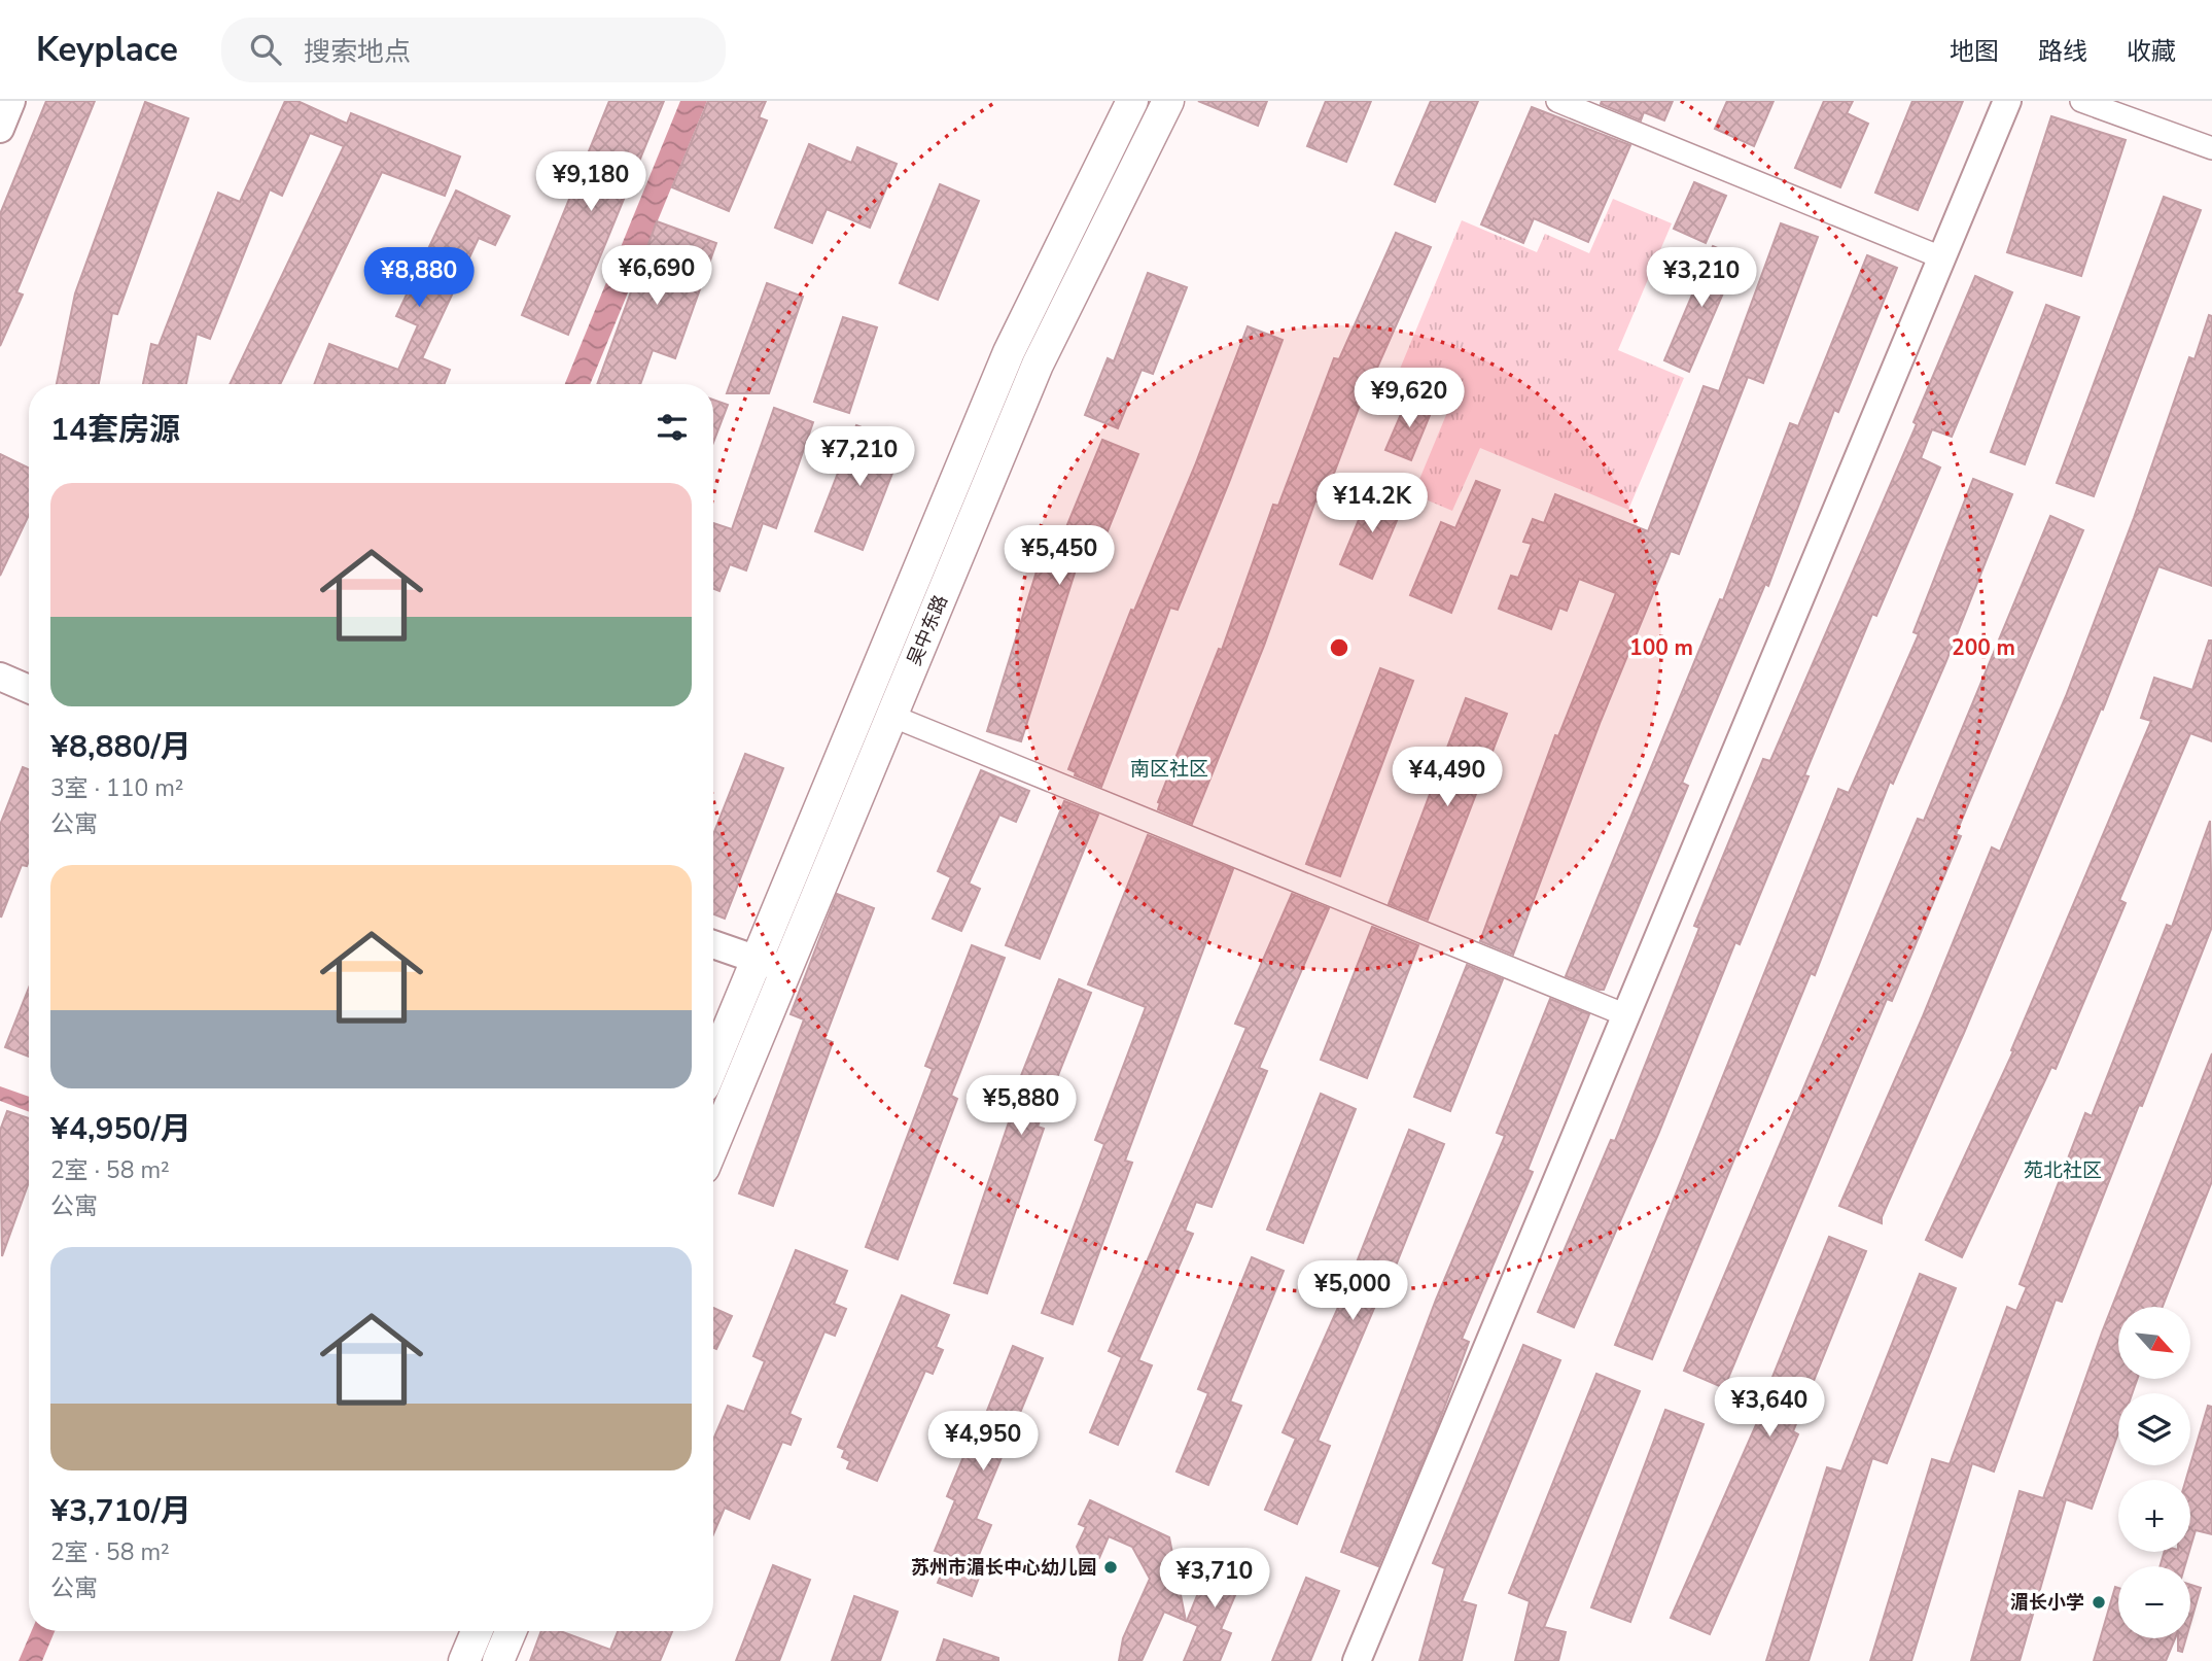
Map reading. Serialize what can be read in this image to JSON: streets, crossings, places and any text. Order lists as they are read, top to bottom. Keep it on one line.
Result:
{"streets":{"main road":["吴中东路"]},"districts":["南区社区","苑北社区"],"places":["苏州市湄长中心幼儿园","湄长小学"],"north":"bottom right","page":{"header":"Keyplace","search":"搜索地点","nav":["地图","路线","收藏"],"price":["¥9,180","¥6,690","¥8,880","¥3,210","¥9,620","¥7,210","¥14.2K","¥5,450","¥4,490","¥5,880","¥5,000","¥3,640","¥4,950","¥3,710"],"heading":"14套房源","list":[{"name":"¥8,880/月","note":"3室 · 110 m² · 公寓"},{"name":"¥4,950/月","note":"2室 · 58 m² · 公寓"},{"name":"¥3,710/月","note":"2室 · 58 m² · 公寓"}],"map_buttons":["+","−"]},"rings":["100 m","200 m"]}
